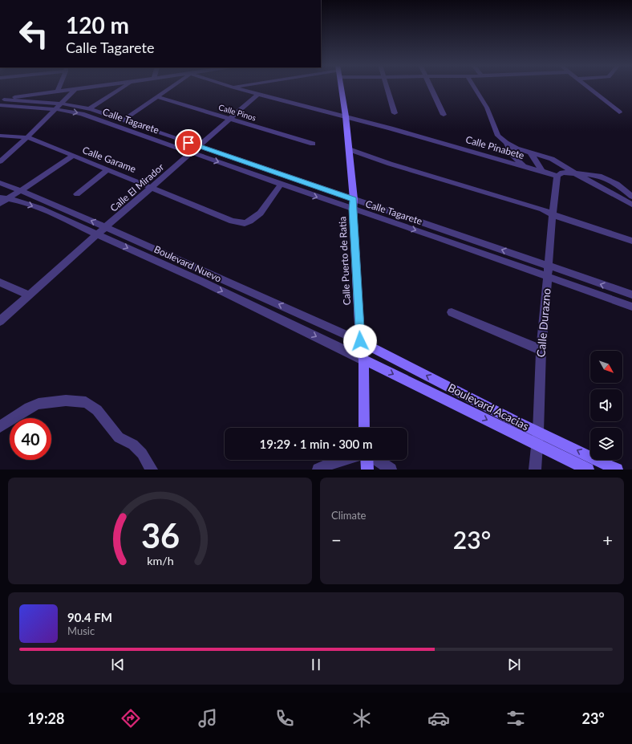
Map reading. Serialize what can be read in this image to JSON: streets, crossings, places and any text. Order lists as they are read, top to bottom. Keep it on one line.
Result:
{"streets":{"street":["Calle Pinos","Calle Tagarete","Calle Pinabete","Calle Garame","Calle El Mirador","Calle Puerto de Ratia","Boulevard Nuevo","Calle Durazno","Boulevard Acacias"]},"crossings":[["Calle Pinos","Calle El Mirador"],["Calle Tagarete","Calle Garame"],["Calle Tagarete","Calle El Mirador"],["Calle Tagarete","Calle Puerto de Ratia"],["Calle Tagarete","Calle Durazno"],["Calle Pinabete","Calle El Mirador"],["Calle Pinabete","Calle Puerto de Ratia"],["Calle Pinabete","Calle Durazno"],["Calle Garame","Calle El Mirador"],["Calle El Mirador","Boulevard Nuevo"],["Calle Puerto de Ratia","Boulevard Nuevo"],["Calle Puerto de Ratia","Boulevard Acacias"],["Boulevard Nuevo","Boulevard Acacias"],["Calle Durazno","Boulevard Acacias"]],"north":"bottom right","page":{"turn":["120 m","Calle Tagarete"],"limit":"40","trip":"19:29 · 1 min · 300 m","tile":"Climate","heat":["−","23°","+"],"song":["90.4 FM","Music"],"tabs":["19:28","23°"],"gauge":["36","km/h"]}}
